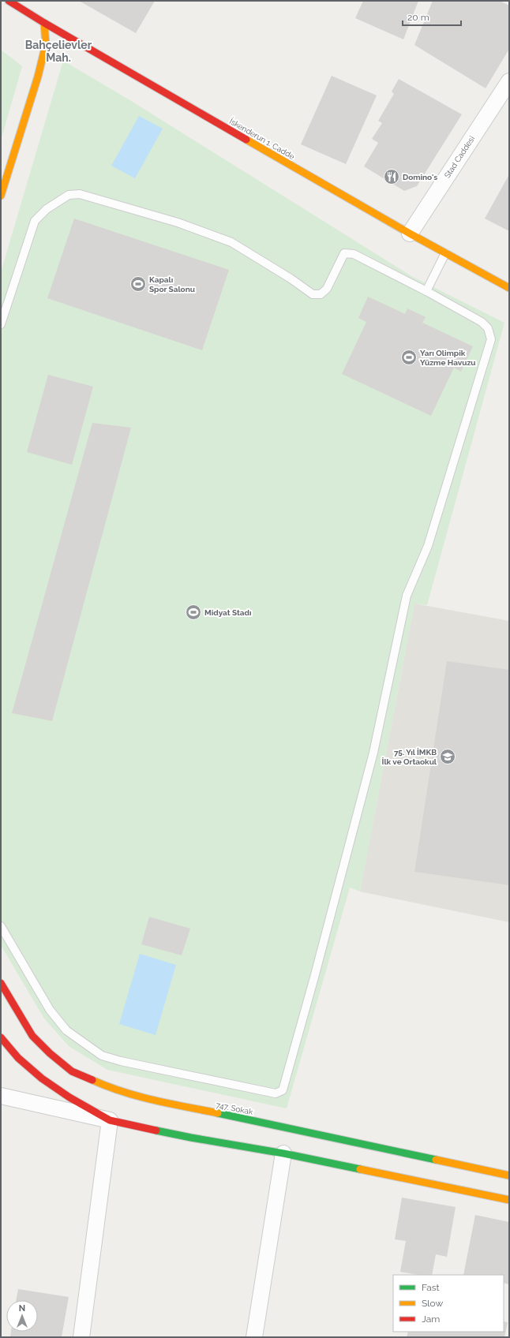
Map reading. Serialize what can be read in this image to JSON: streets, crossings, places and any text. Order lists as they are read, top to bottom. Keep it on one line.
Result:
{"streets":{"street":["İskenderun 1. Cadde","Stad Caddesi","747. Sokak"]},"crossings":[["İskenderun 1. Cadde","Stad Caddesi"]],"districts":["Bahçelievler Mah."],"places":{"restaurant":["Domino's"],"sports":["Kapalı Spor Salonu","Yarı Olimpik Yüzme Havuzu","Midyat Stadı"],"school or university":["75. Yıl İMKB İlk ve Ortaokul"]},"legend":["Fast","Slow","Jam"],"scale_bar":"20 m","north":"top"}
